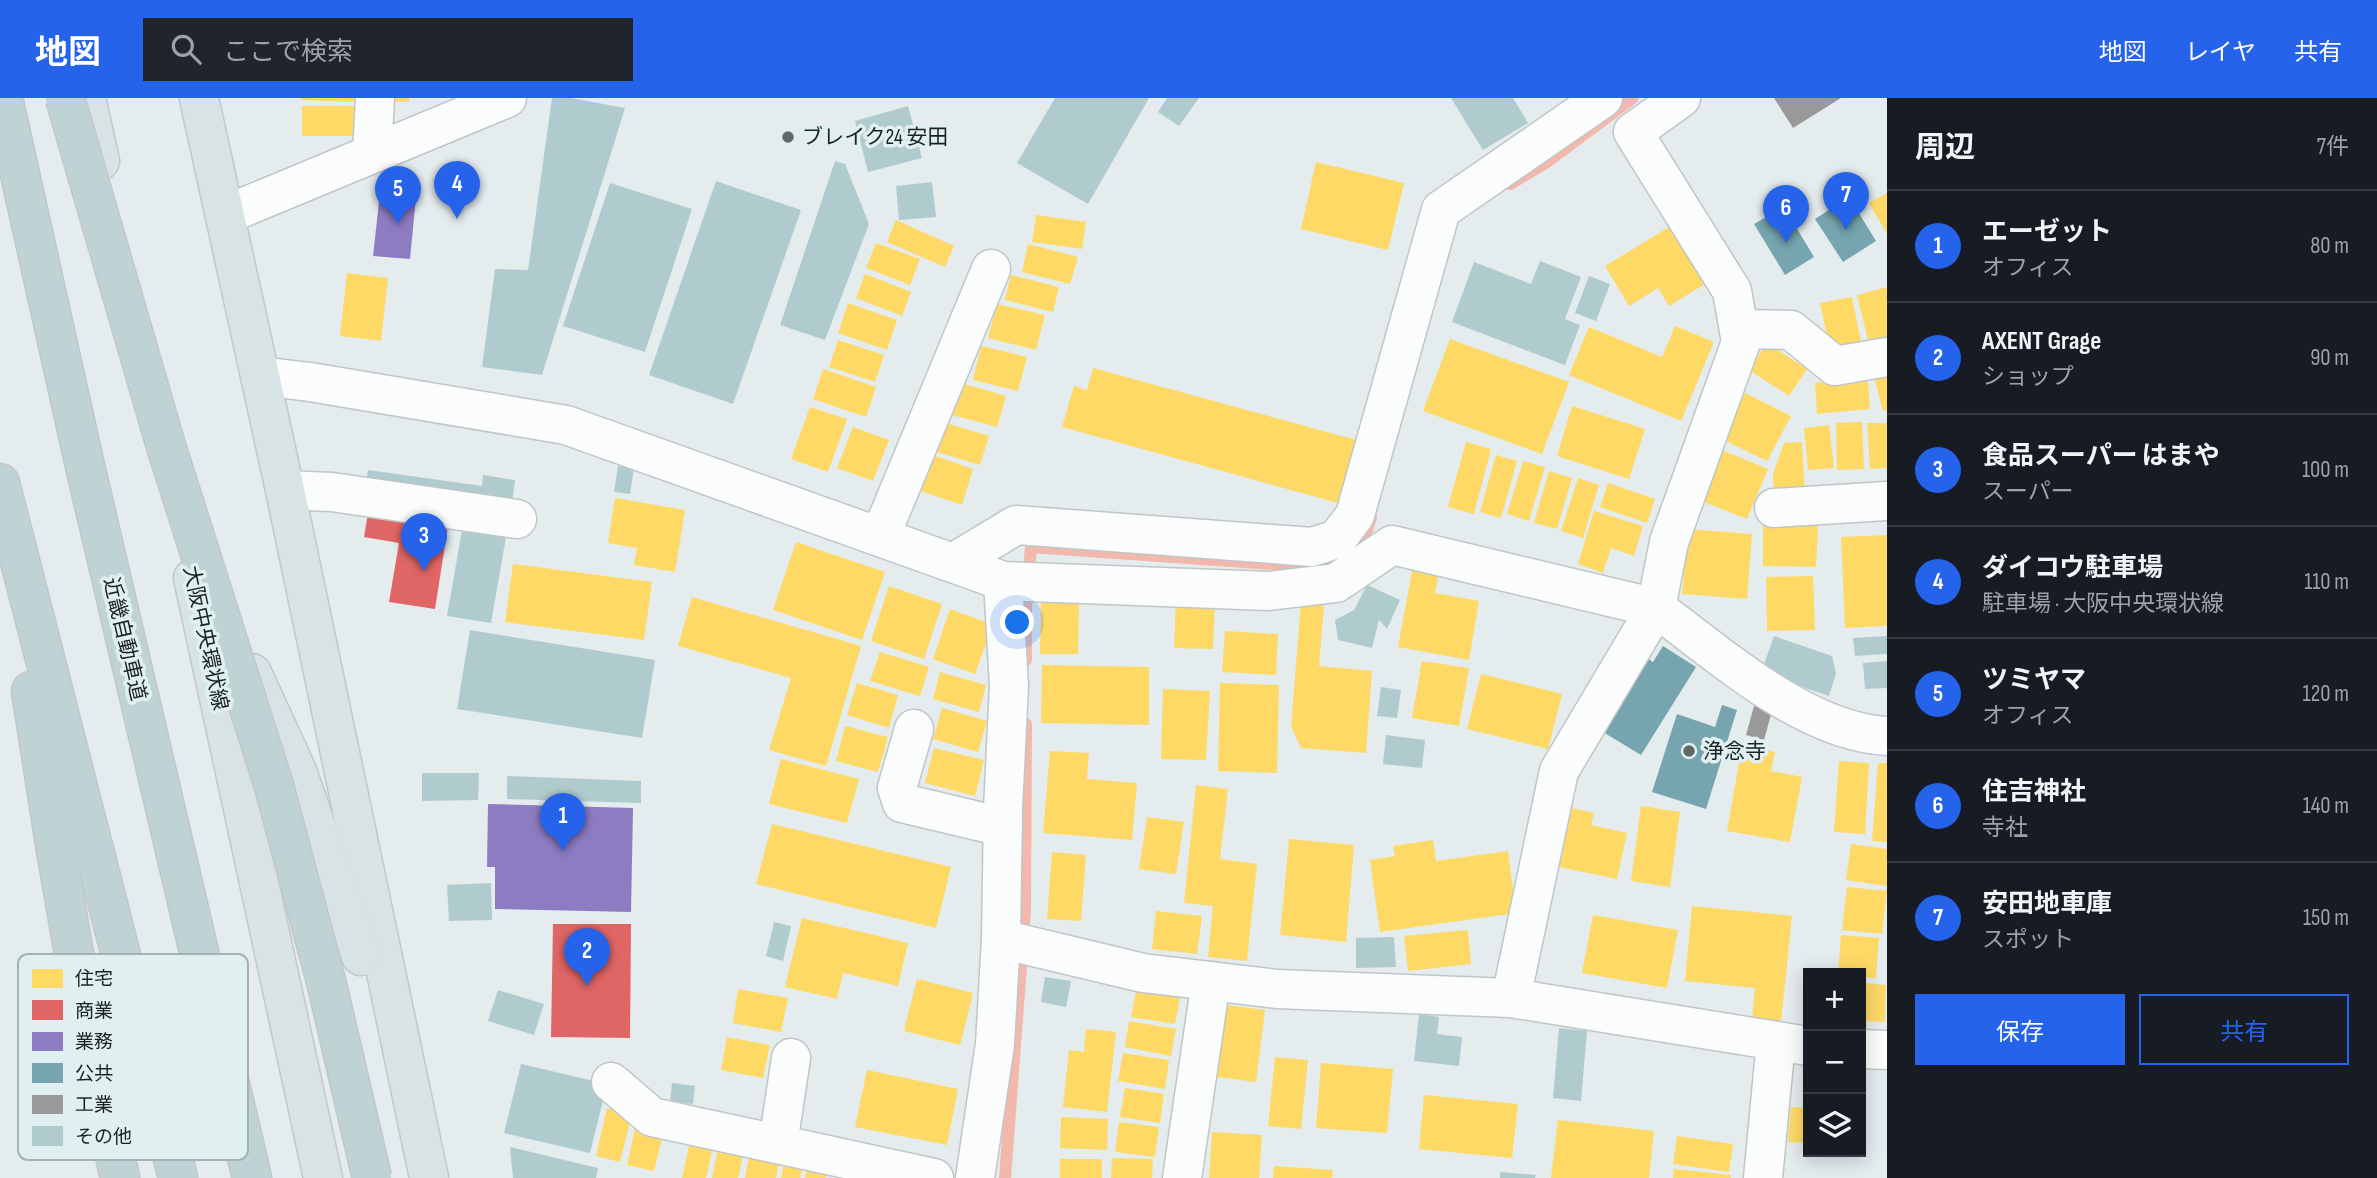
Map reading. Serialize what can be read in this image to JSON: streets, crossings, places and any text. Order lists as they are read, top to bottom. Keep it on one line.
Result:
{"streets":{"highway":["近畿自動車道"],"main road":["大阪中央環状線"]},"places":["ブレイク24 安田","浄念寺"],"legend":["住宅","商業","業務","公共","工業","その他"],"page":{"header":"地図","search":"ここで検索","nav":["地図","レイヤ","共有"],"heading":["周辺","7件"],"pins":["4","5","7","6","3","1","2"],"list":[{"mark":"1","name":"エーゼット","note":"オフィス","value":"80 m"},{"mark":"2","name":"AXENT Grage","note":"ショップ","value":"90 m"},{"mark":"3","name":"食品スーパー はまや","note":"スーパー","value":"100 m"},{"mark":"4","name":"ダイコウ駐車場","note":"駐車場 · 大阪中央環状線","value":"110 m"},{"mark":"5","name":"ツミヤマ","note":"オフィス","value":"120 m"},{"mark":"6","name":"住吉神社","note":"寺社","value":"140 m"},{"mark":"7","name":"安田地車庫","note":"スポット","value":"150 m"}],"map_buttons":["+","−"],"buttons":["保存","共有"]}}
